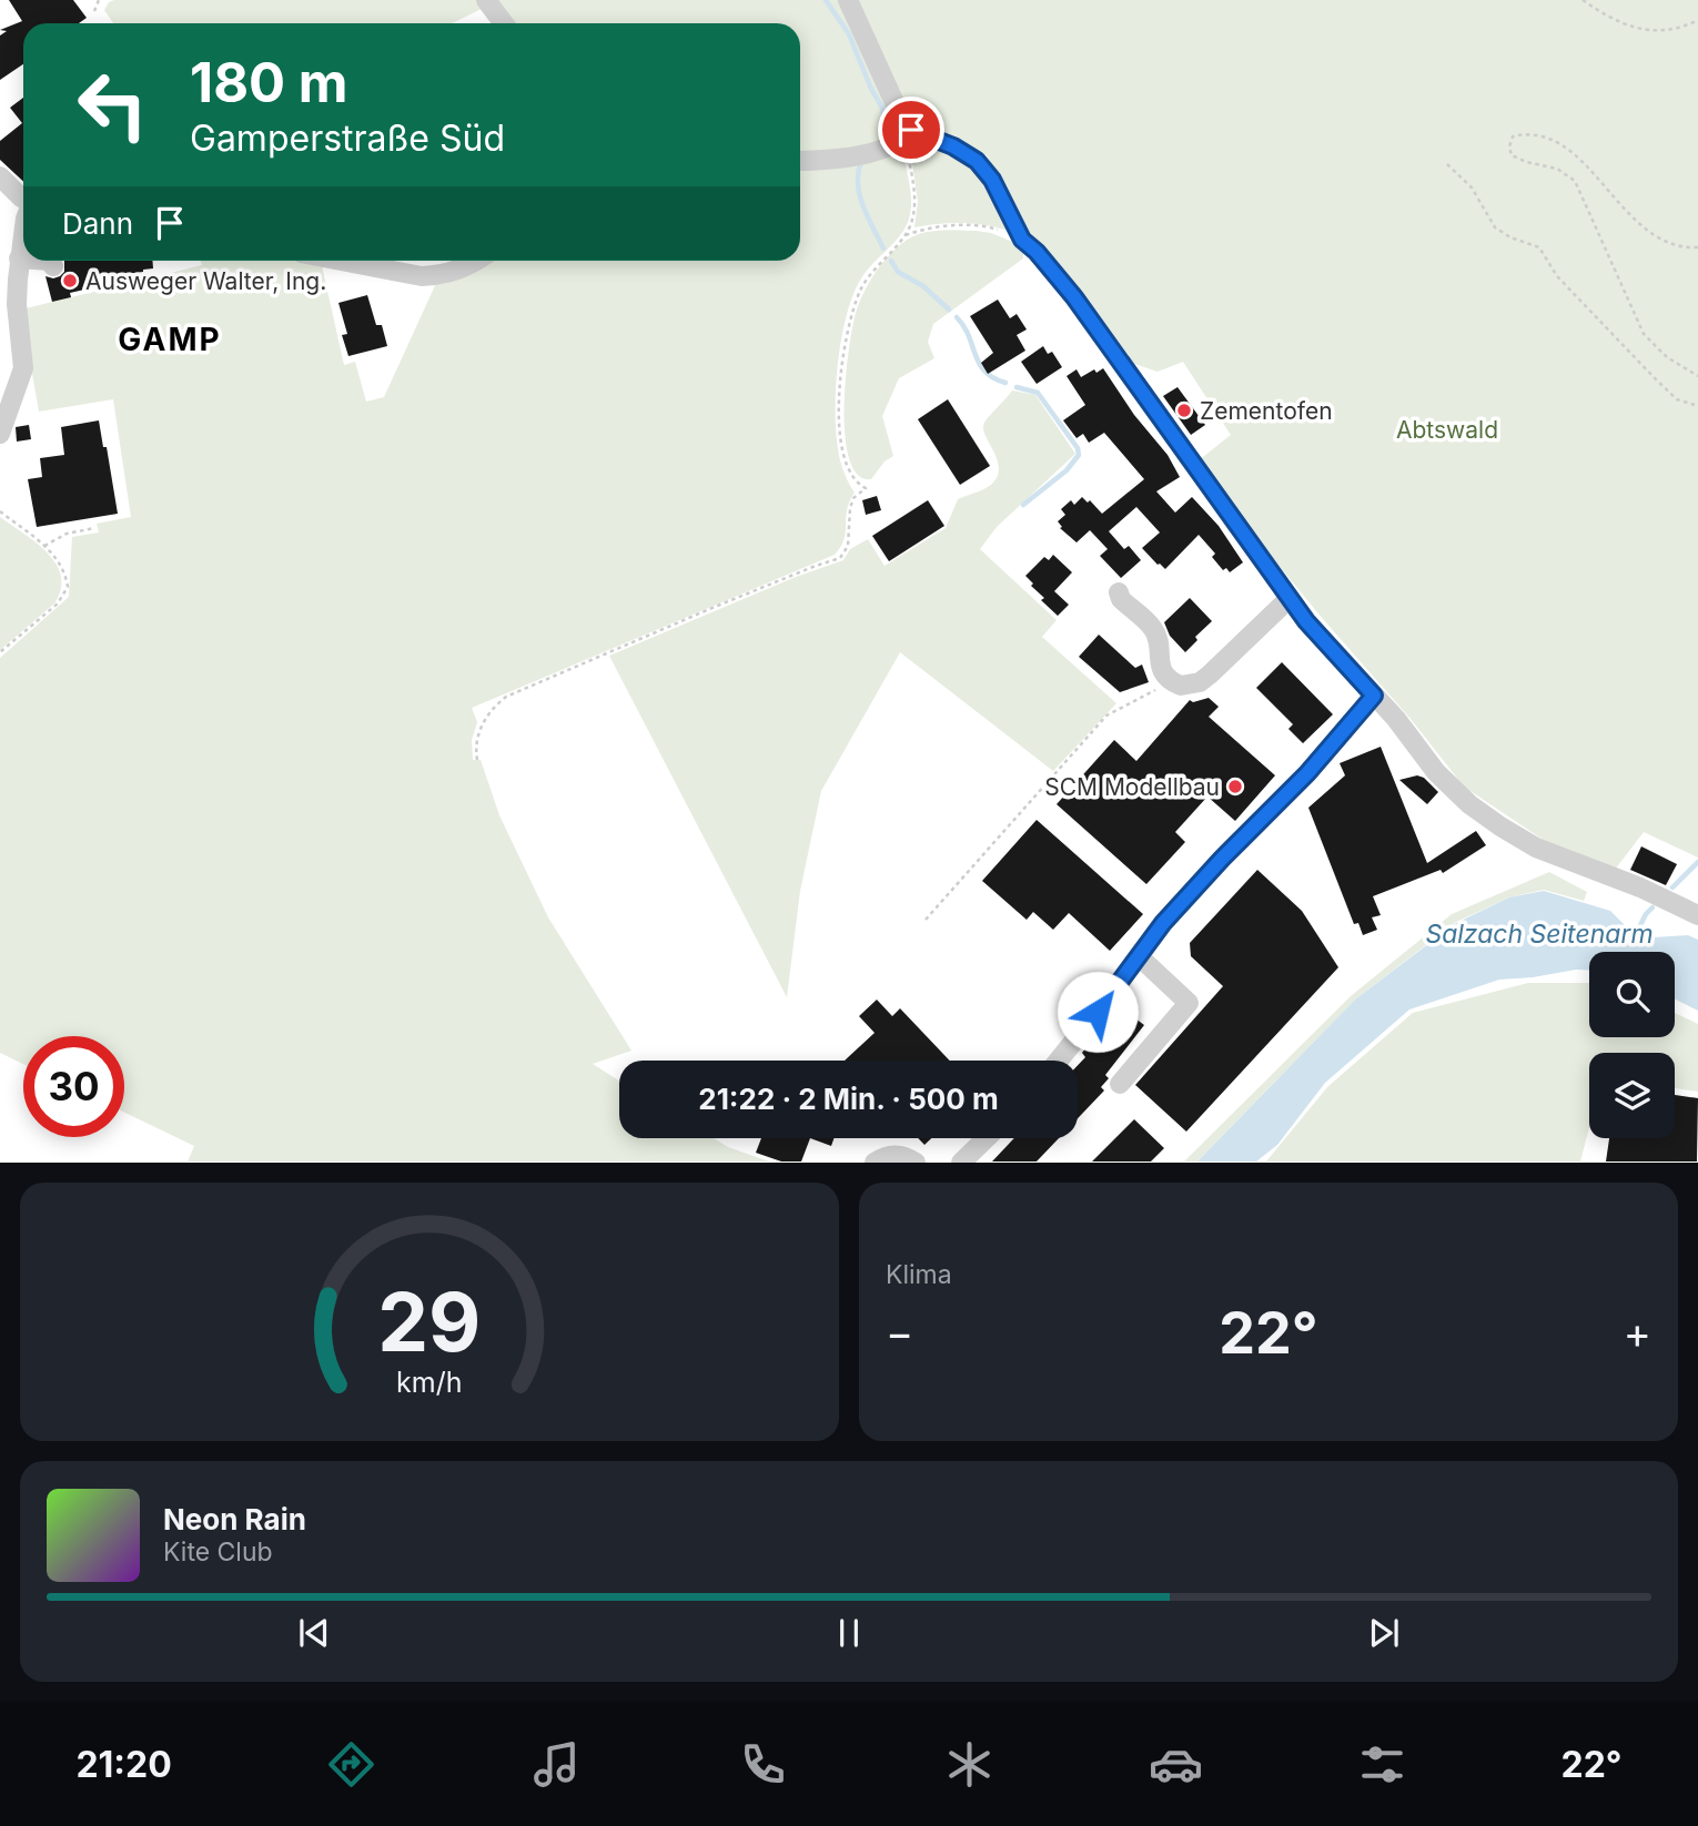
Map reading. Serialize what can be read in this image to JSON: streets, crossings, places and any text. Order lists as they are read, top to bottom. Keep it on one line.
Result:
{"districts":["GAMP"],"water":["Salzach Seitenarm"],"parks":["Abtswald"],"places":["Ausweger Walter, Ing.","Zementofen","SCM Modellbau"],"page":{"turn":["180 m","Gamperstraße Süd"],"then":"Dann","limit":"30","trip":"21:22 · 2 Min. · 500 m","tile":"Klima","heat":["−","22°","+"],"song":["Neon Rain","Kite Club"],"tabs":["21:20","22°"],"gauge":["29","km/h"]}}
